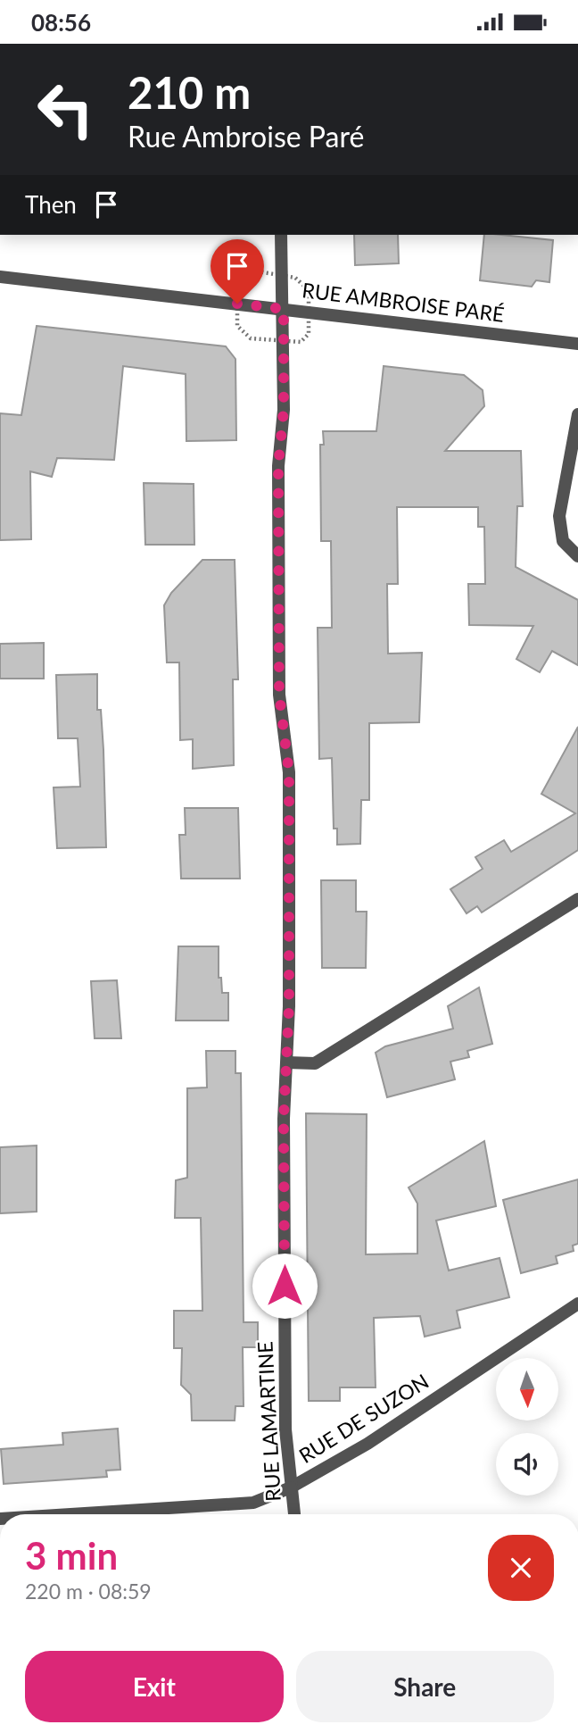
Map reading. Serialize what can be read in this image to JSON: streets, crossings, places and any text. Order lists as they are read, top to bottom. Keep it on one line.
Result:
{"streets":{"street":["RUE AMBROISE PARÉ","RUE DE SUZON","RUE LAMARTINE"]},"crossings":[["RUE AMBROISE PARÉ","RUE LAMARTINE"],["RUE DE SUZON","RUE LAMARTINE"]],"north":"bottom","page":{"status":"08:56","turn":["210 m","Rue Ambroise Paré"],"then":"Then","heading":["3 min","220 m · 08:59"],"buttons":["Exit","Share"]}}
